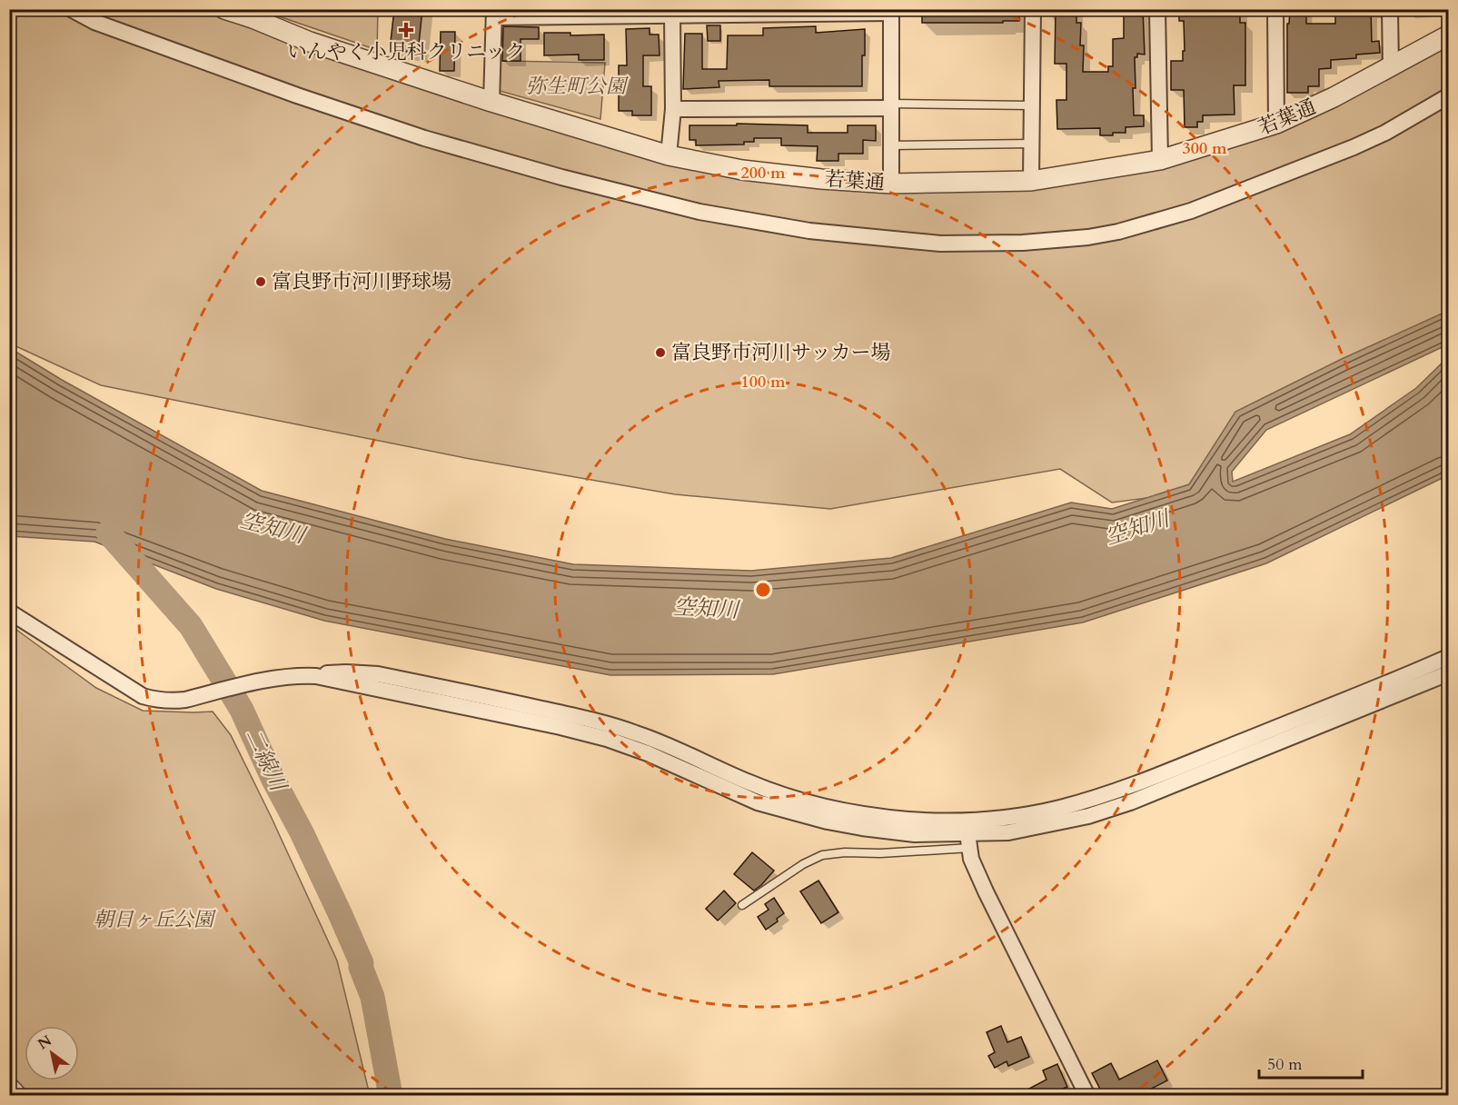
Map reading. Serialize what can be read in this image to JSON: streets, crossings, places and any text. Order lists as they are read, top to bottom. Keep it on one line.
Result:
{"streets":{"street":["若葉通"]},"water":["空知川","二線川"],"parks":["弥生町公園","朝日ヶ丘公園"],"places":{"health":["いんやく小児科クリニック"],"other":["富良野市河川野球場","富良野市河川サッカー場"]},"scale_bar":"50 m","north":"top left","rings":["300 m","200 m","100 m"]}
